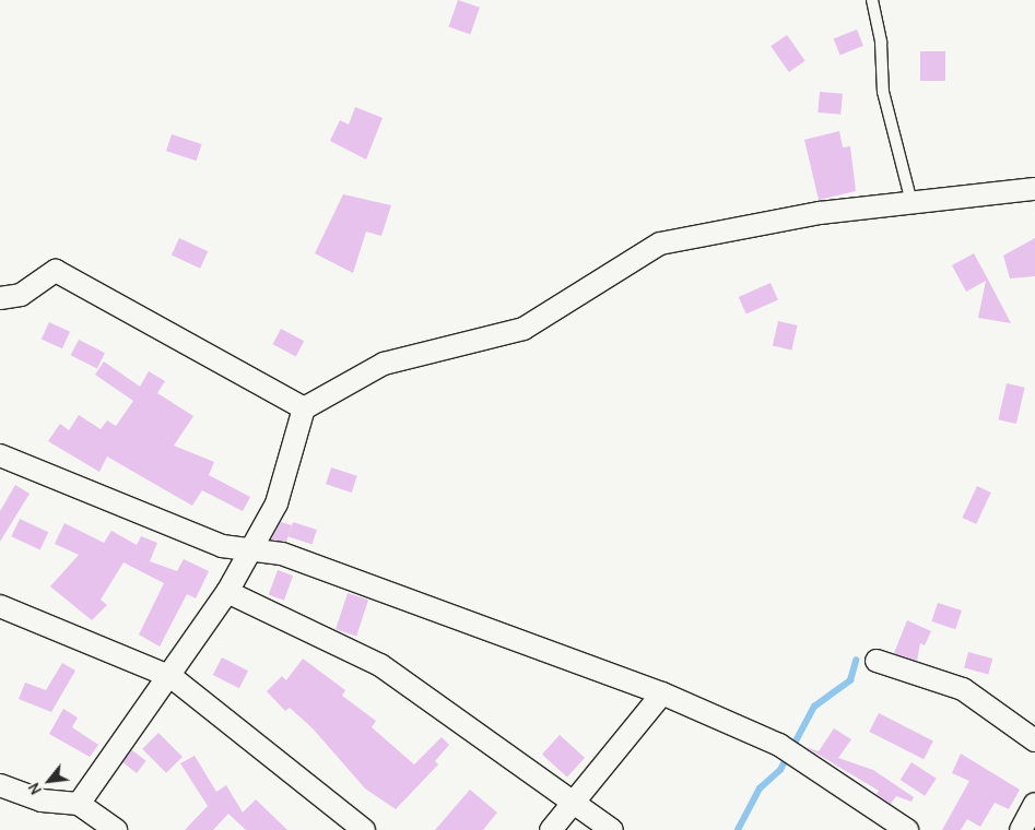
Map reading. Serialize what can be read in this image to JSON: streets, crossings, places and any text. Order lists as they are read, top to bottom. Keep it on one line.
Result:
{"north":"bottom left"}
